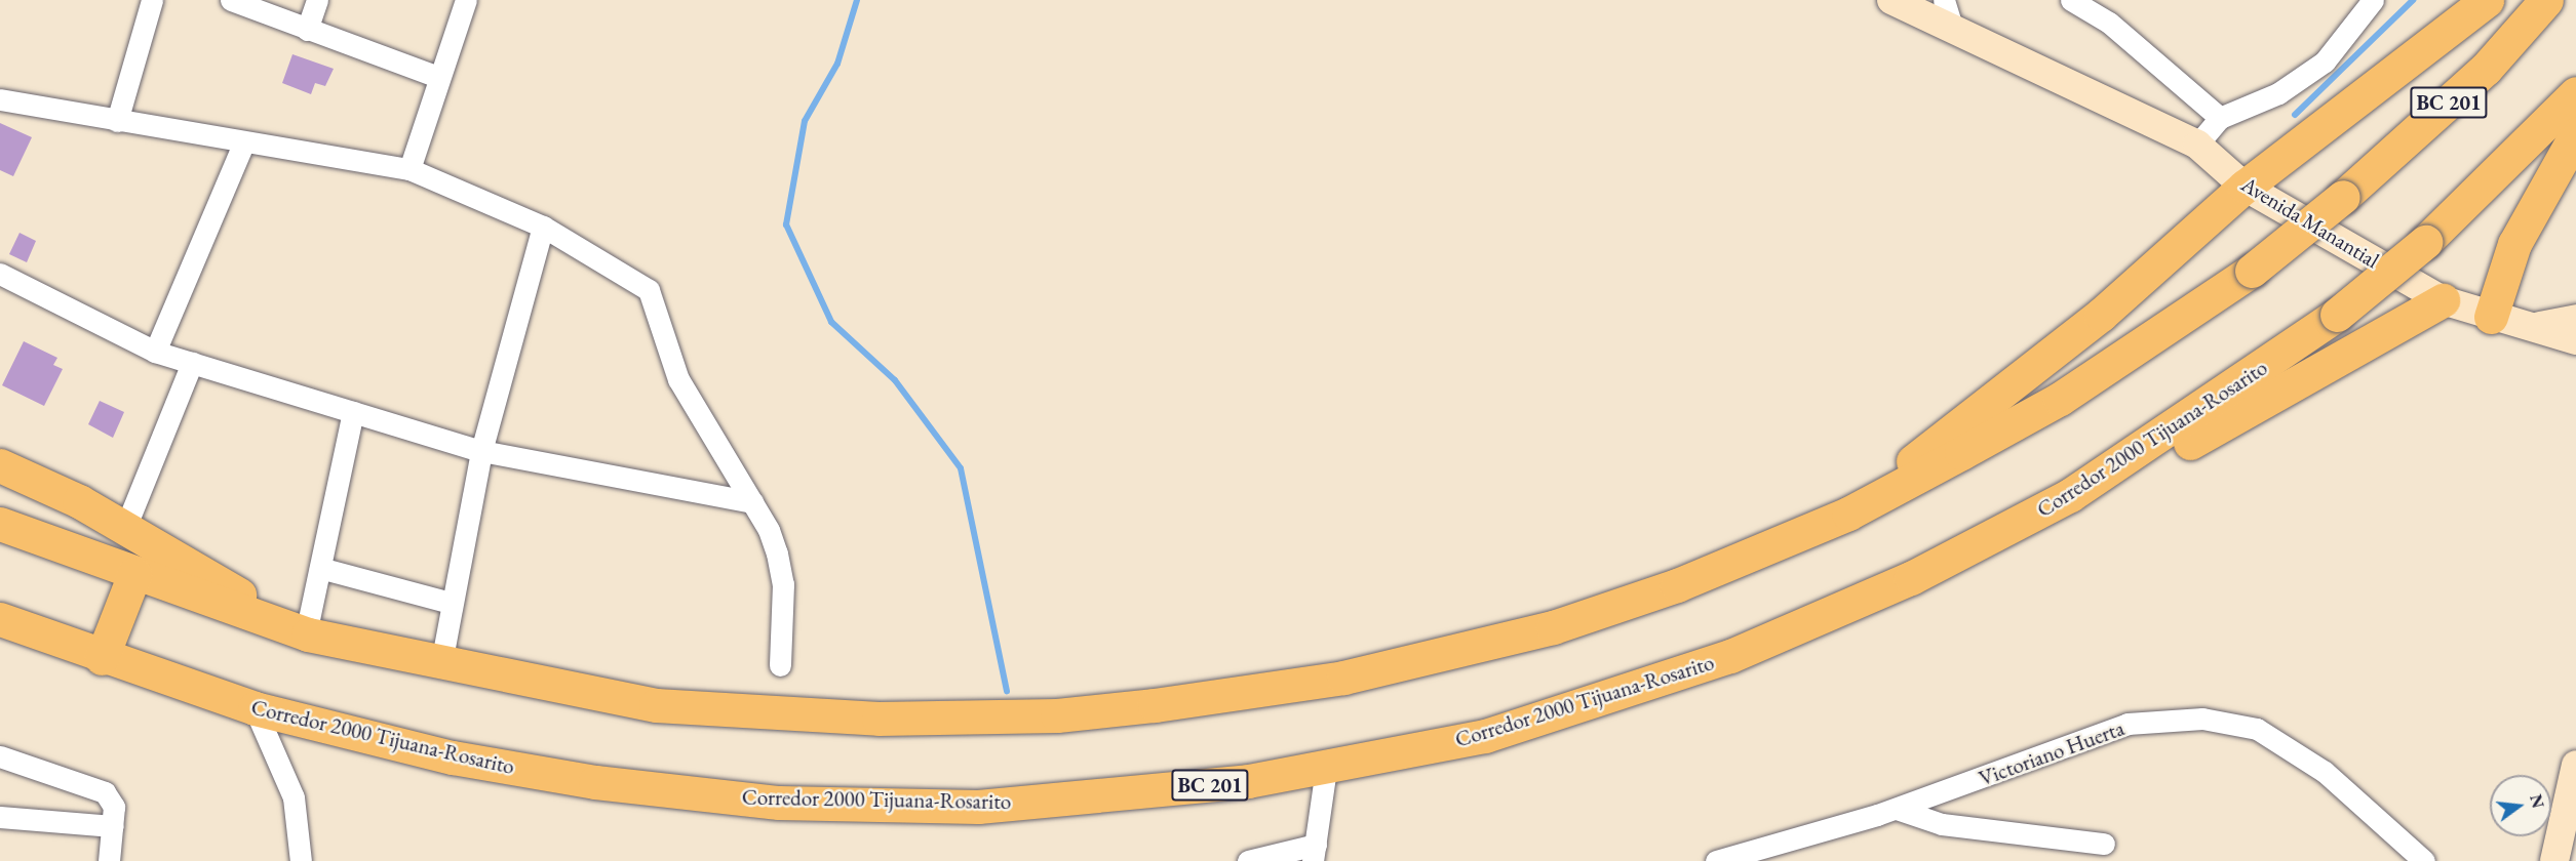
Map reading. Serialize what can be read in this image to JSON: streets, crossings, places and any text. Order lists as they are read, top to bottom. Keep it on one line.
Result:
{"streets":{"highway":["BC 201","Corredor 2000 Tijuana-Rosarito"],"main road":["Avenida Manantial"],"street":["Victoriano Huerta"]},"north":"right"}
